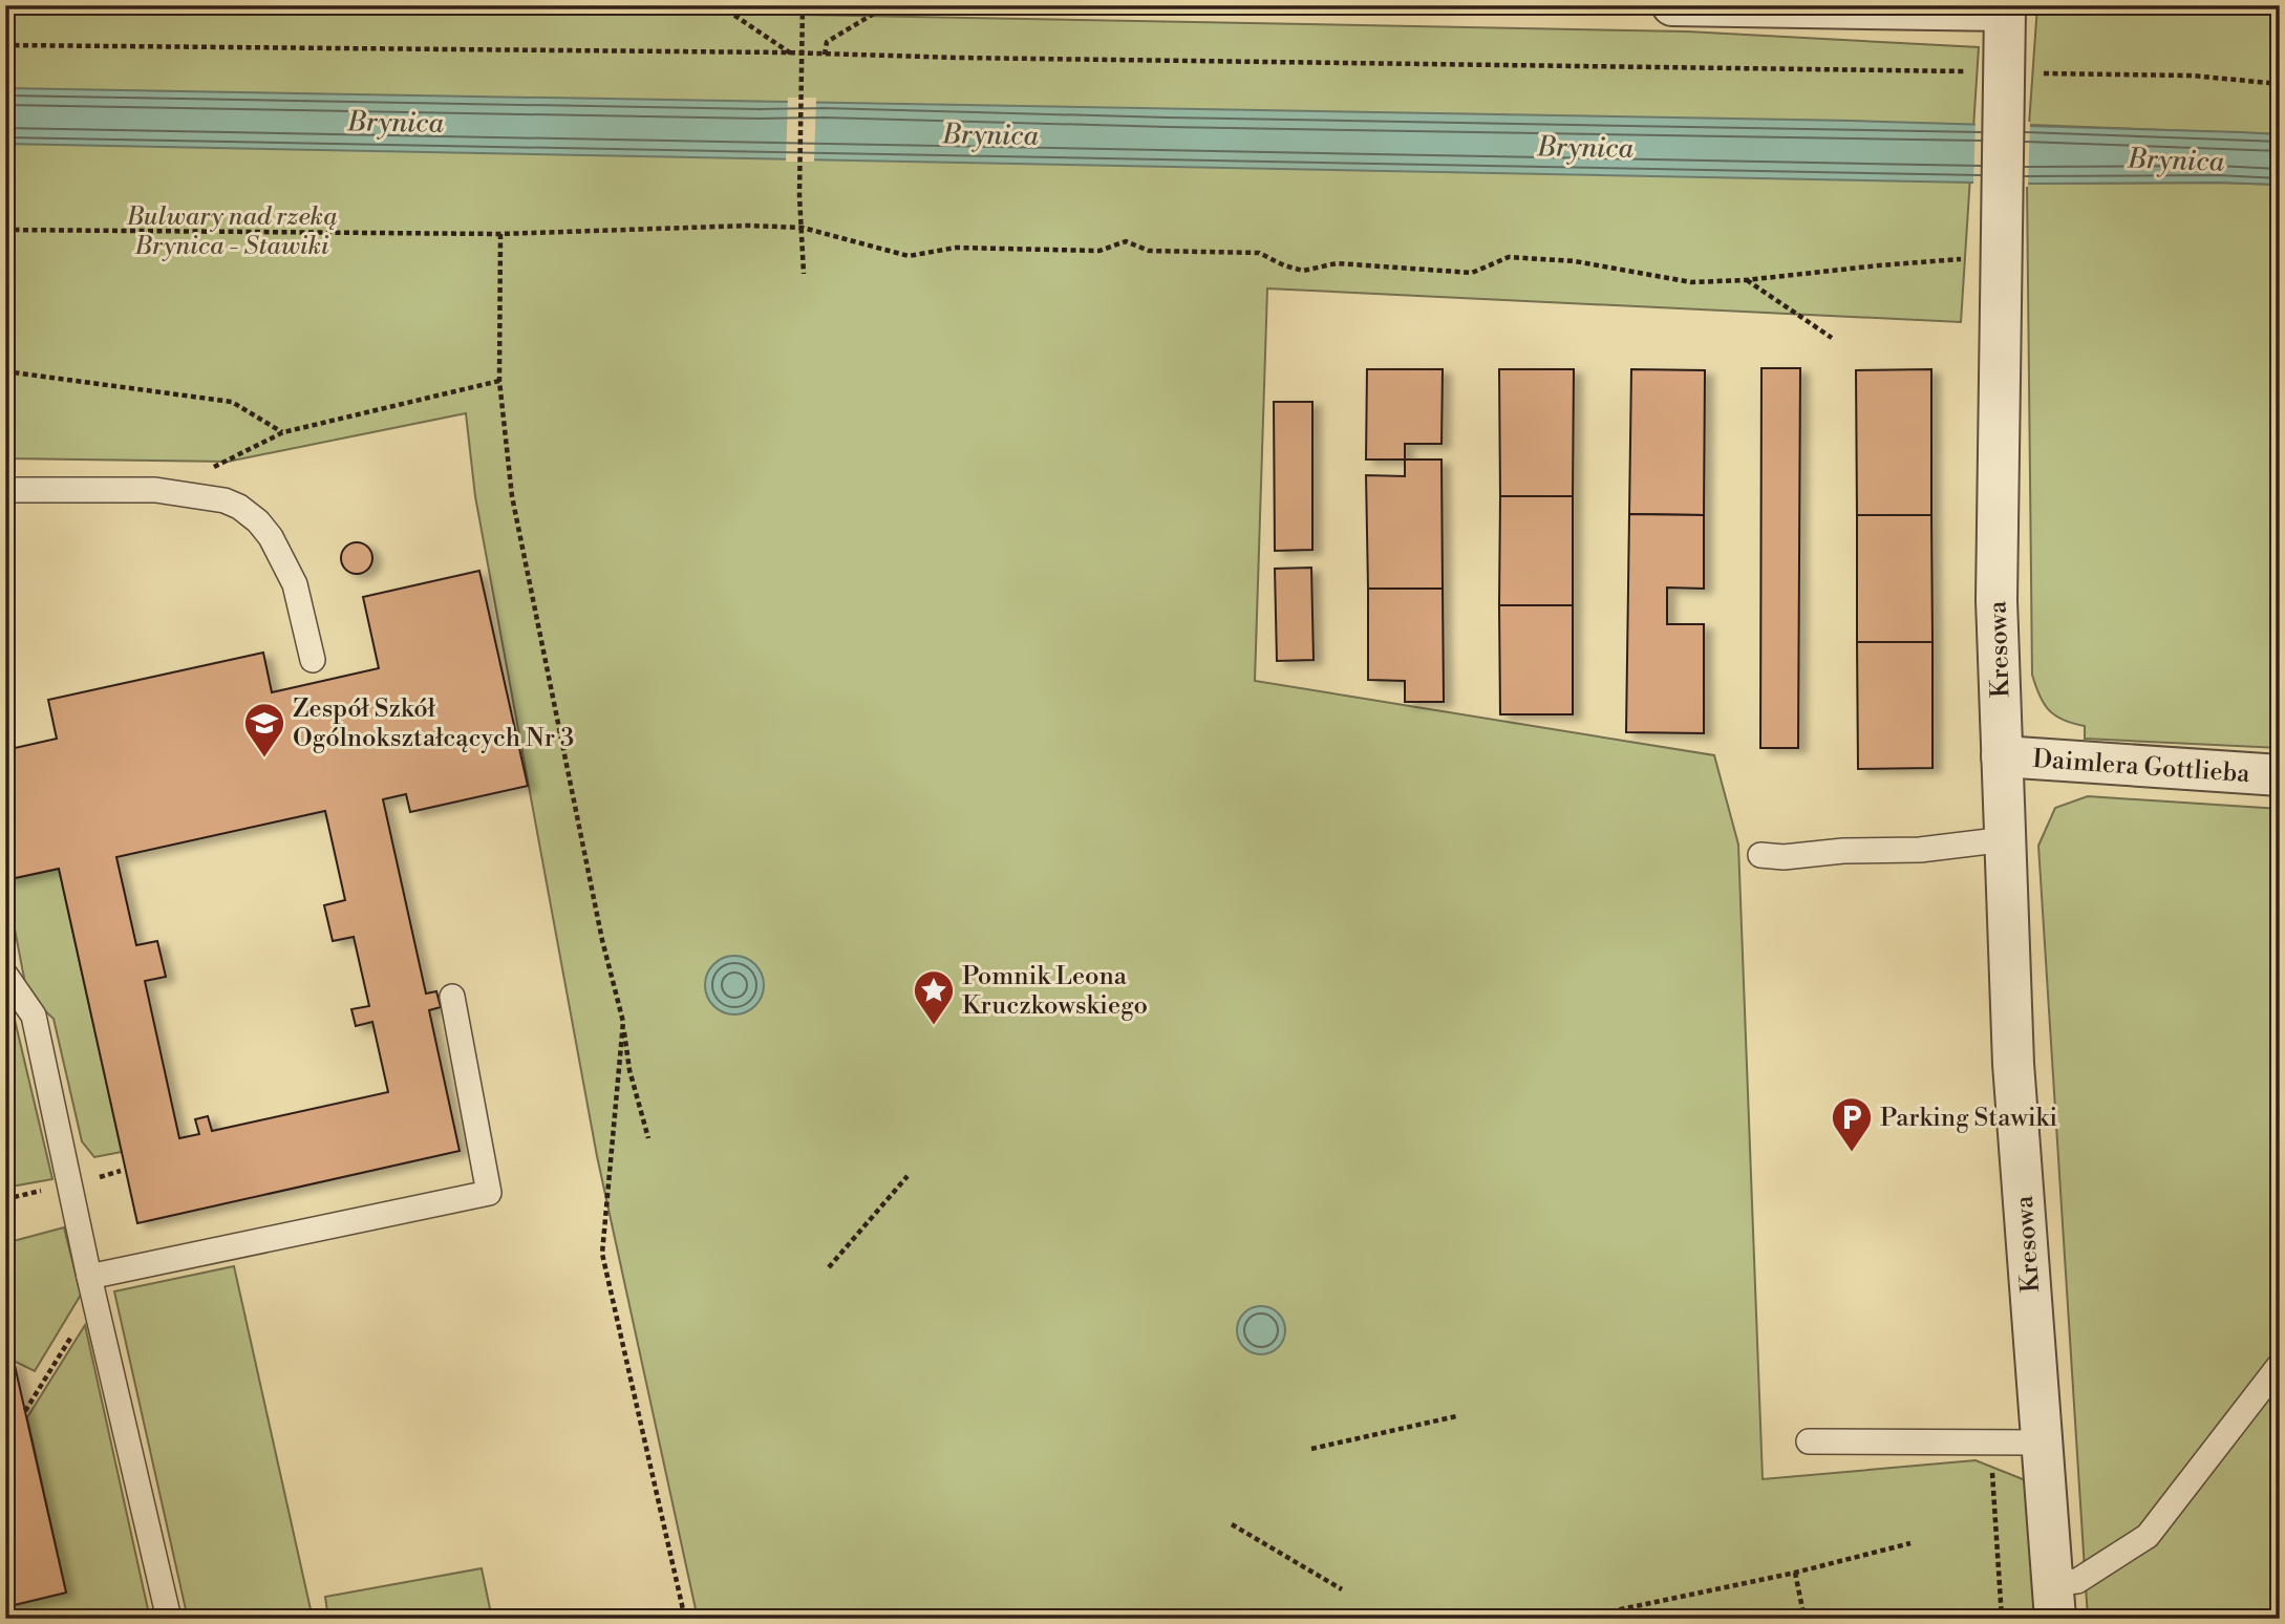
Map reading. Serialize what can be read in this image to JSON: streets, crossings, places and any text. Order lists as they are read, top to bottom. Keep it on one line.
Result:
{"streets":{"street":["Kresowa","Daimlera Gottlieba"]},"crossings":[["Kresowa","Daimlera Gottlieba"]],"water":["Brynica"],"parks":["Bulwary nad rzeką Brynica - Stawiki"],"places":{"school or university":["Zespół Szkół Ogólnokształcących Nr 3"],"place":["Pomnik Leona Kruczkowskiego"],"parking":["Parking Stawiki"]}}
